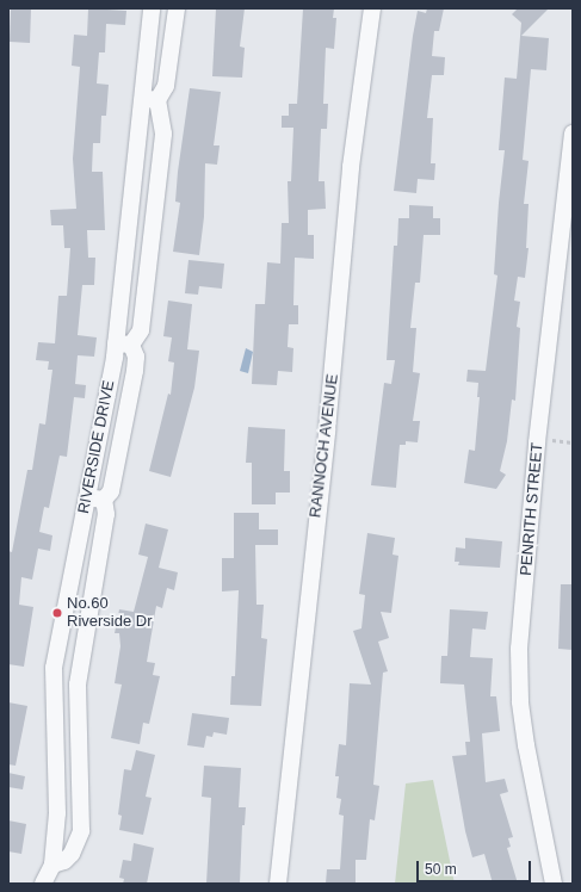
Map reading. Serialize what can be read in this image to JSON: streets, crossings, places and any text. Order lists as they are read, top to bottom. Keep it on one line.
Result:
{"streets":{"street":["RANNOCH AVENUE","RIVERSIDE DRIVE","PENRITH STREET"]},"places":["No.60 Riverside Dr"],"scale_bar":"50 m"}
